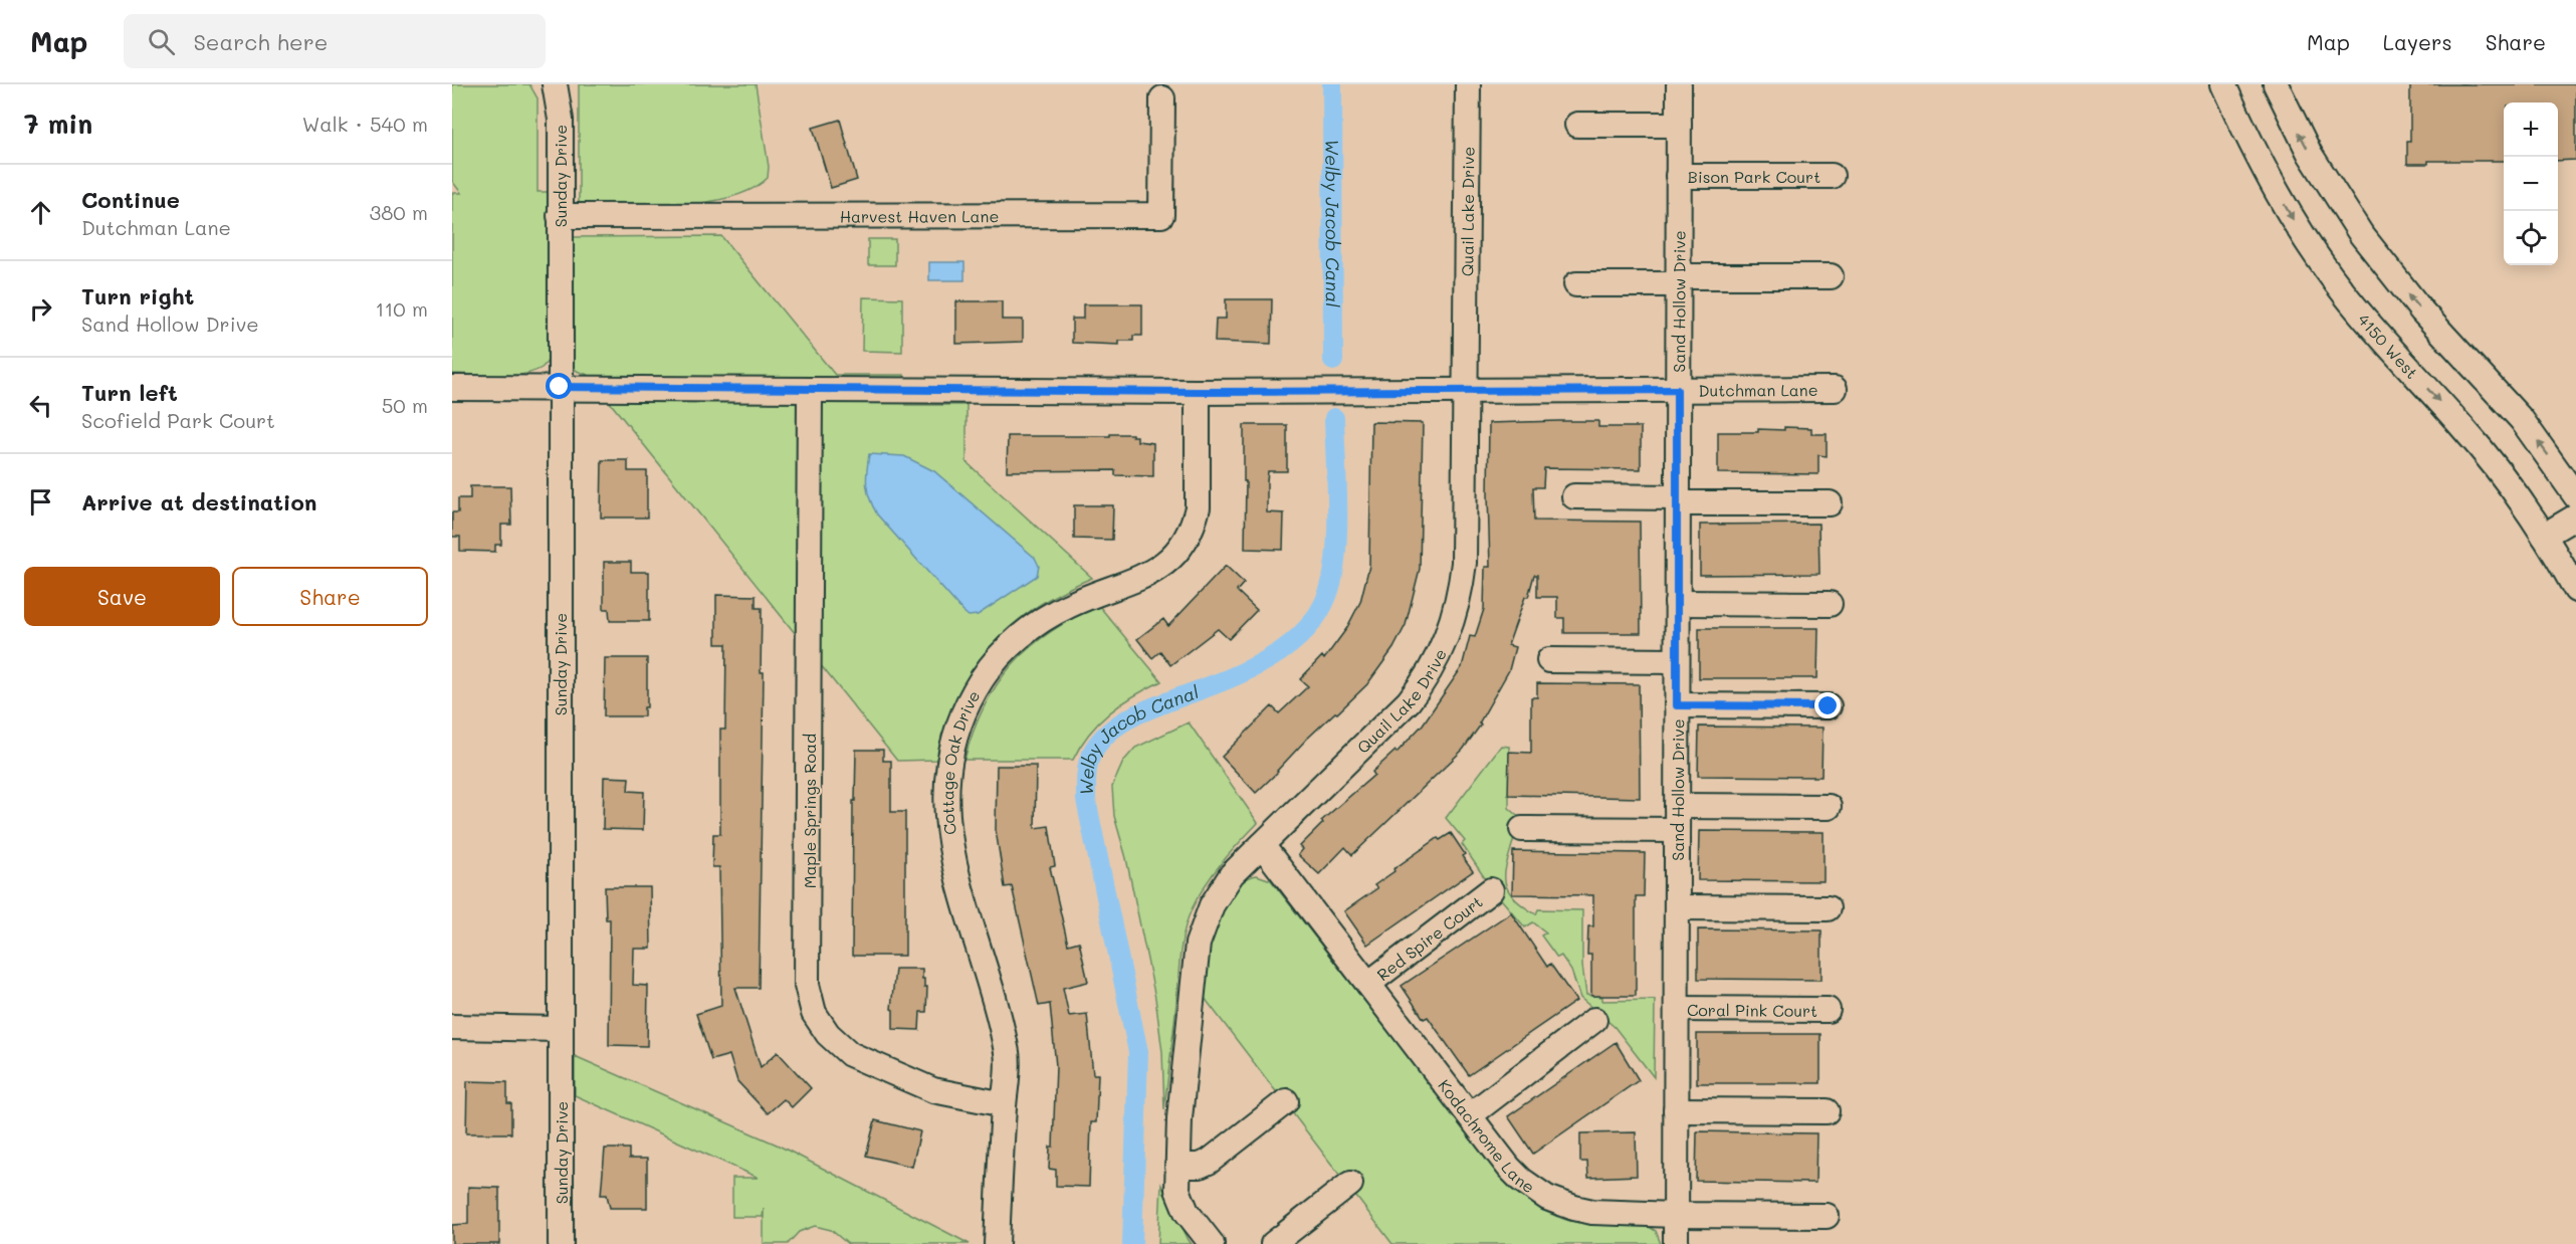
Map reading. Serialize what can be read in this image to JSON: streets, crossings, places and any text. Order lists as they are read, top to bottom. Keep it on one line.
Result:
{"streets":{"street":["Sunday Drive","Bison Park Court","Quail Lake Drive","Harvest Haven Lane","Sand Hollow Drive","4150 West","Dutchman Lane","Cottage Oak Drive","Maple Springs Road","Red Spire Court","Coral Pink Court","Kodachrome Lane"]},"crossings":[["Sunday Drive","Harvest Haven Lane"],["Sunday Drive","Dutchman Lane"],["Bison Park Court","Sand Hollow Drive"],["Quail Lake Drive","Dutchman Lane"],["Quail Lake Drive","Kodachrome Lane"],["Sand Hollow Drive","Dutchman Lane"],["Sand Hollow Drive","Coral Pink Court"],["Sand Hollow Drive","Kodachrome Lane"],["Dutchman Lane","Cottage Oak Drive"],["Dutchman Lane","Maple Springs Road"],["Cottage Oak Drive","Maple Springs Road"],["Red Spire Court","Kodachrome Lane"]],"water":["Welby Jacob Canal"],"page":{"header":"Map","search":"Search here","nav":["Map","Layers","Share"],"heading":["7 min","Walk · 540 m"],"map_buttons":["+","−"],"list":[["Continue","Dutchman Lane","380 m"],["Turn right","Sand Hollow Drive","110 m"],["Turn left","Scofield Park Court","50 m"],"Arrive at destination"],"buttons":["Save","Share"]}}
